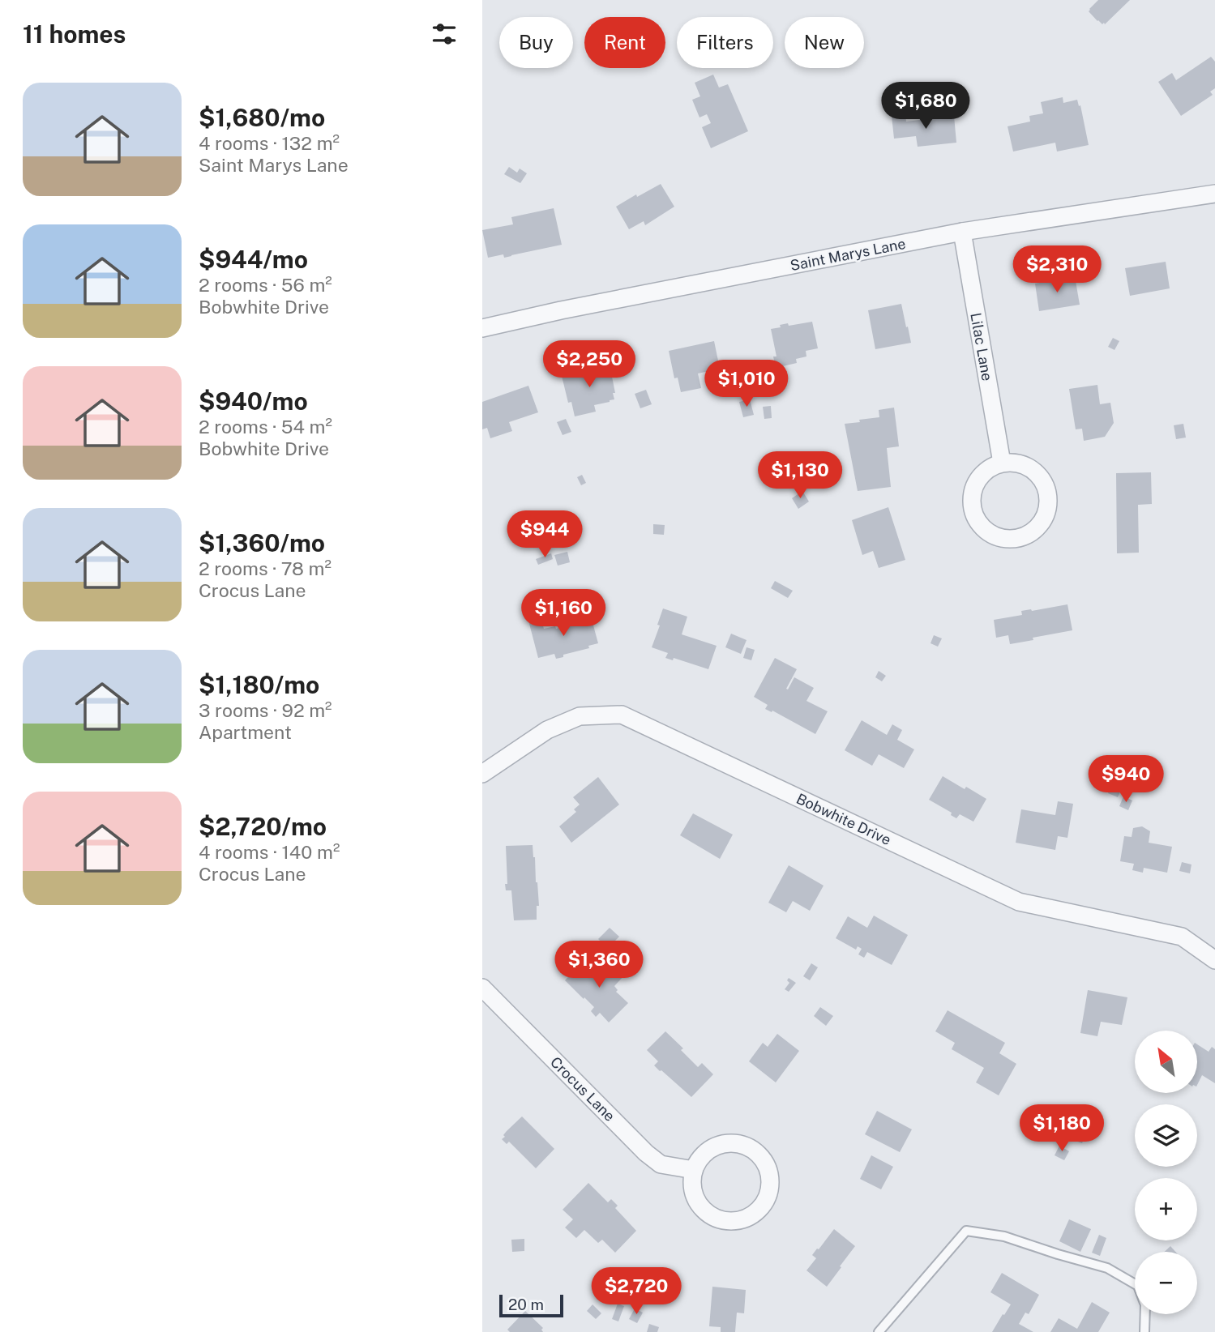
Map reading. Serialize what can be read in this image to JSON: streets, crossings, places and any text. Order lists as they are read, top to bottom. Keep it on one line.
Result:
{"streets":{"street":["Saint Marys Lane","Lilac Lane","Bobwhite Drive","Crocus Lane"]},"crossings":[["Saint Marys Lane","Lilac Lane"]],"scale_bar":"20 m","north":"top left","page":{"heading":"11 homes","chip":["Buy","Rent","Filters","New"],"list":[{"name":"$1,680/mo","note":"4 rooms · 132 m² · Saint Marys Lane"},{"name":"$944/mo","note":"2 rooms · 56 m² · Bobwhite Drive"},{"name":"$940/mo","note":"2 rooms · 54 m² · Bobwhite Drive"},{"name":"$1,360/mo","note":"2 rooms · 78 m² · Crocus Lane"},{"name":"$1,180/mo","note":"3 rooms · 92 m² · Apartment"},{"name":"$2,720/mo","note":"4 rooms · 140 m² · Crocus Lane"}],"price":["$1,680","$2,310","$2,250","$1,010","$1,130","$944","$1,160","$940","$1,360","$1,180","$2,720"],"map_buttons":["+","−"],"scale":"20 m"}}
